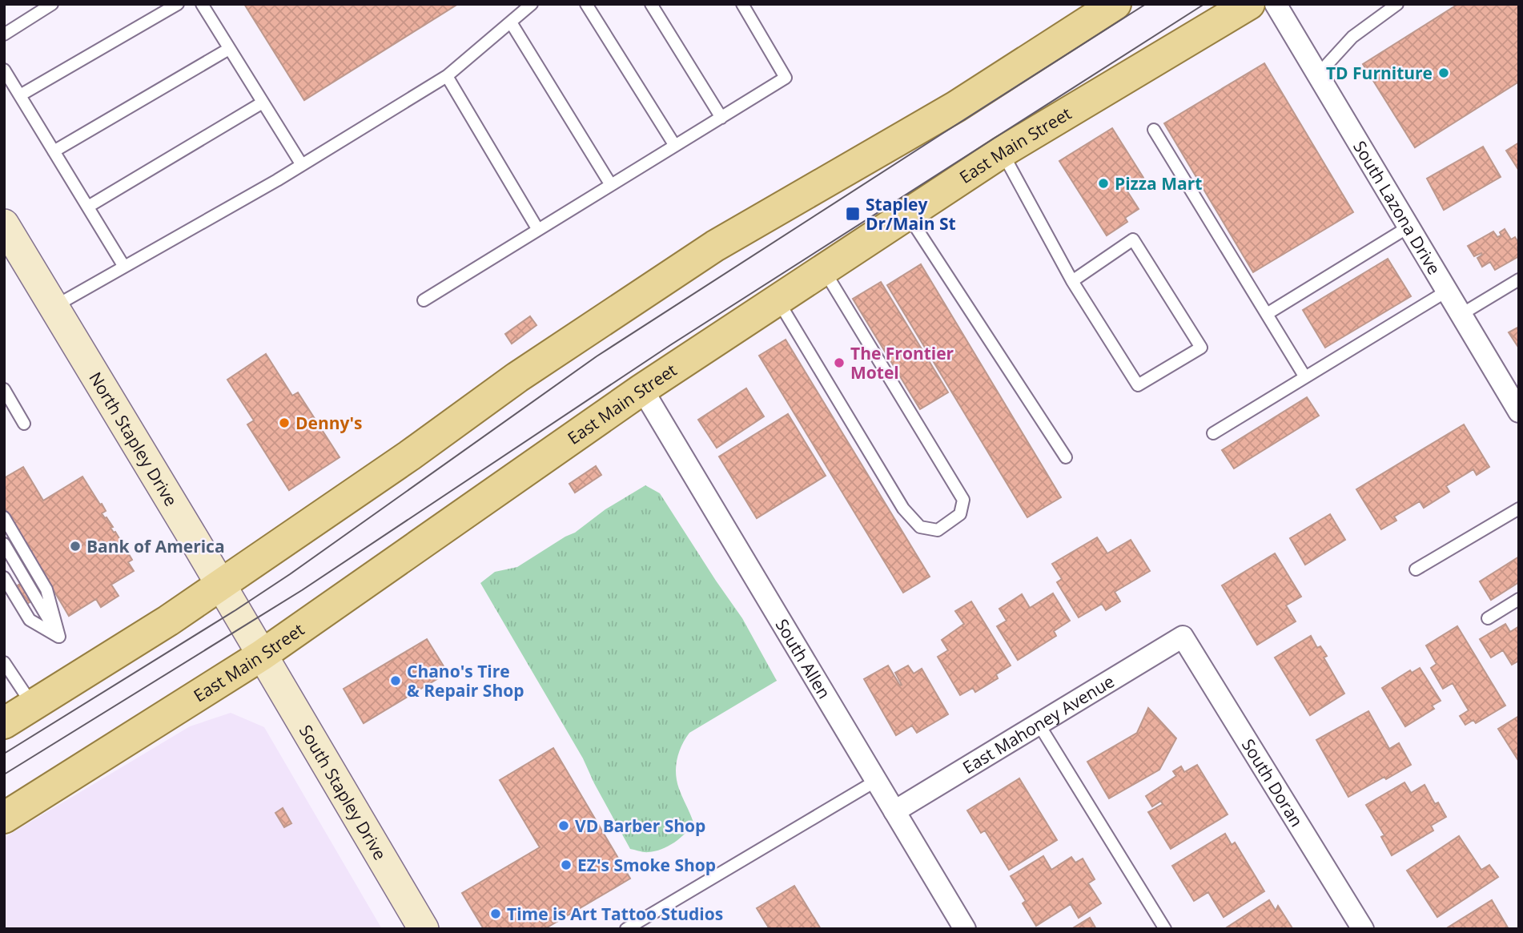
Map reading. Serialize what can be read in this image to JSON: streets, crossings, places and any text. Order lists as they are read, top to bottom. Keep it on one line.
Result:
{"streets":{"main road":["East Main Street","North Stapley Drive","South Stapley Drive"],"street":["South Lazona Drive","South Allen","East Mahoney Avenue","South Doran"]},"crossings":[["East Main Street","North Stapley Drive"],["East Main Street","South Allen"],["East Main Street","South Stapley Drive"],["North Stapley Drive","South Stapley Drive"],["South Allen","East Mahoney Avenue"],["East Mahoney Avenue","South Doran"]],"places":{"other":["TD Furniture","Pizza Mart","The Frontier Motel","Denny's","Bank of America","Chano's Tire & Repair Shop","VD Barber Shop","EZ's Smoke Shop","Time is Art Tattoo Studios"],"transit":["Stapley Dr/Main St"]}}
